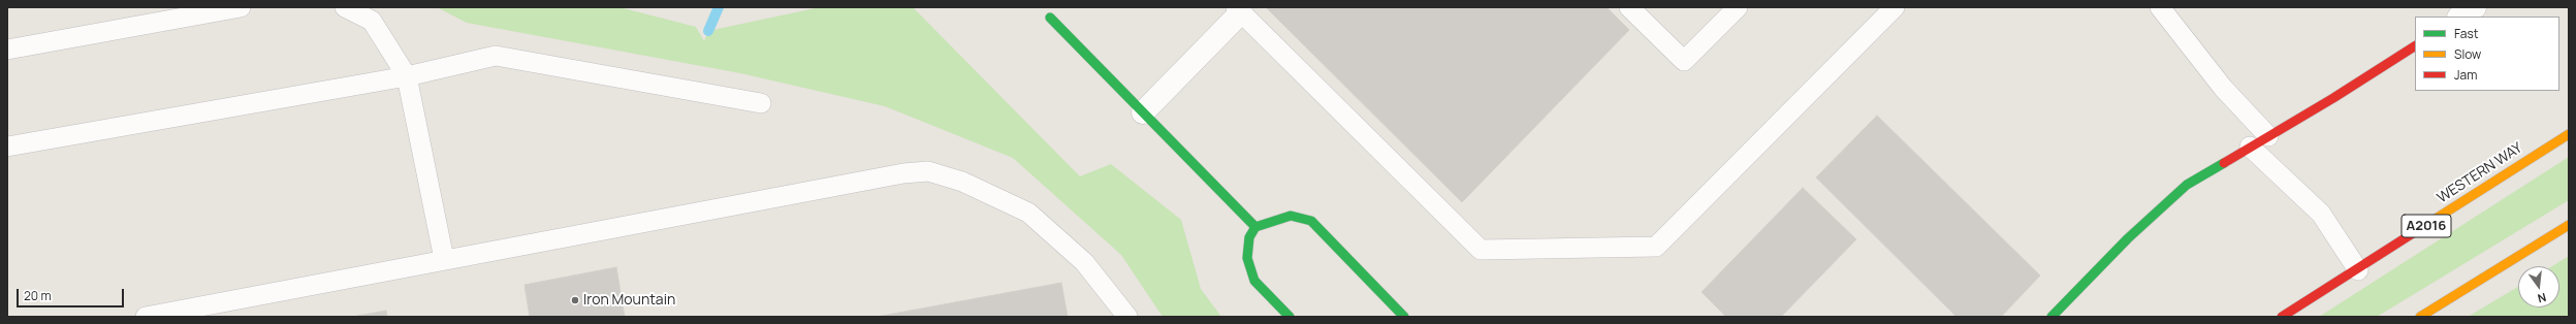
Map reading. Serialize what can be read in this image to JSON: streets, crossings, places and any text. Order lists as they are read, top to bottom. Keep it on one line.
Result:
{"streets":{"street":["WESTERN WAY","A2016"]},"places":["Iron Mountain"],"legend":["Fast","Slow","Jam"],"scale_bar":"20 m","north":"bottom"}
